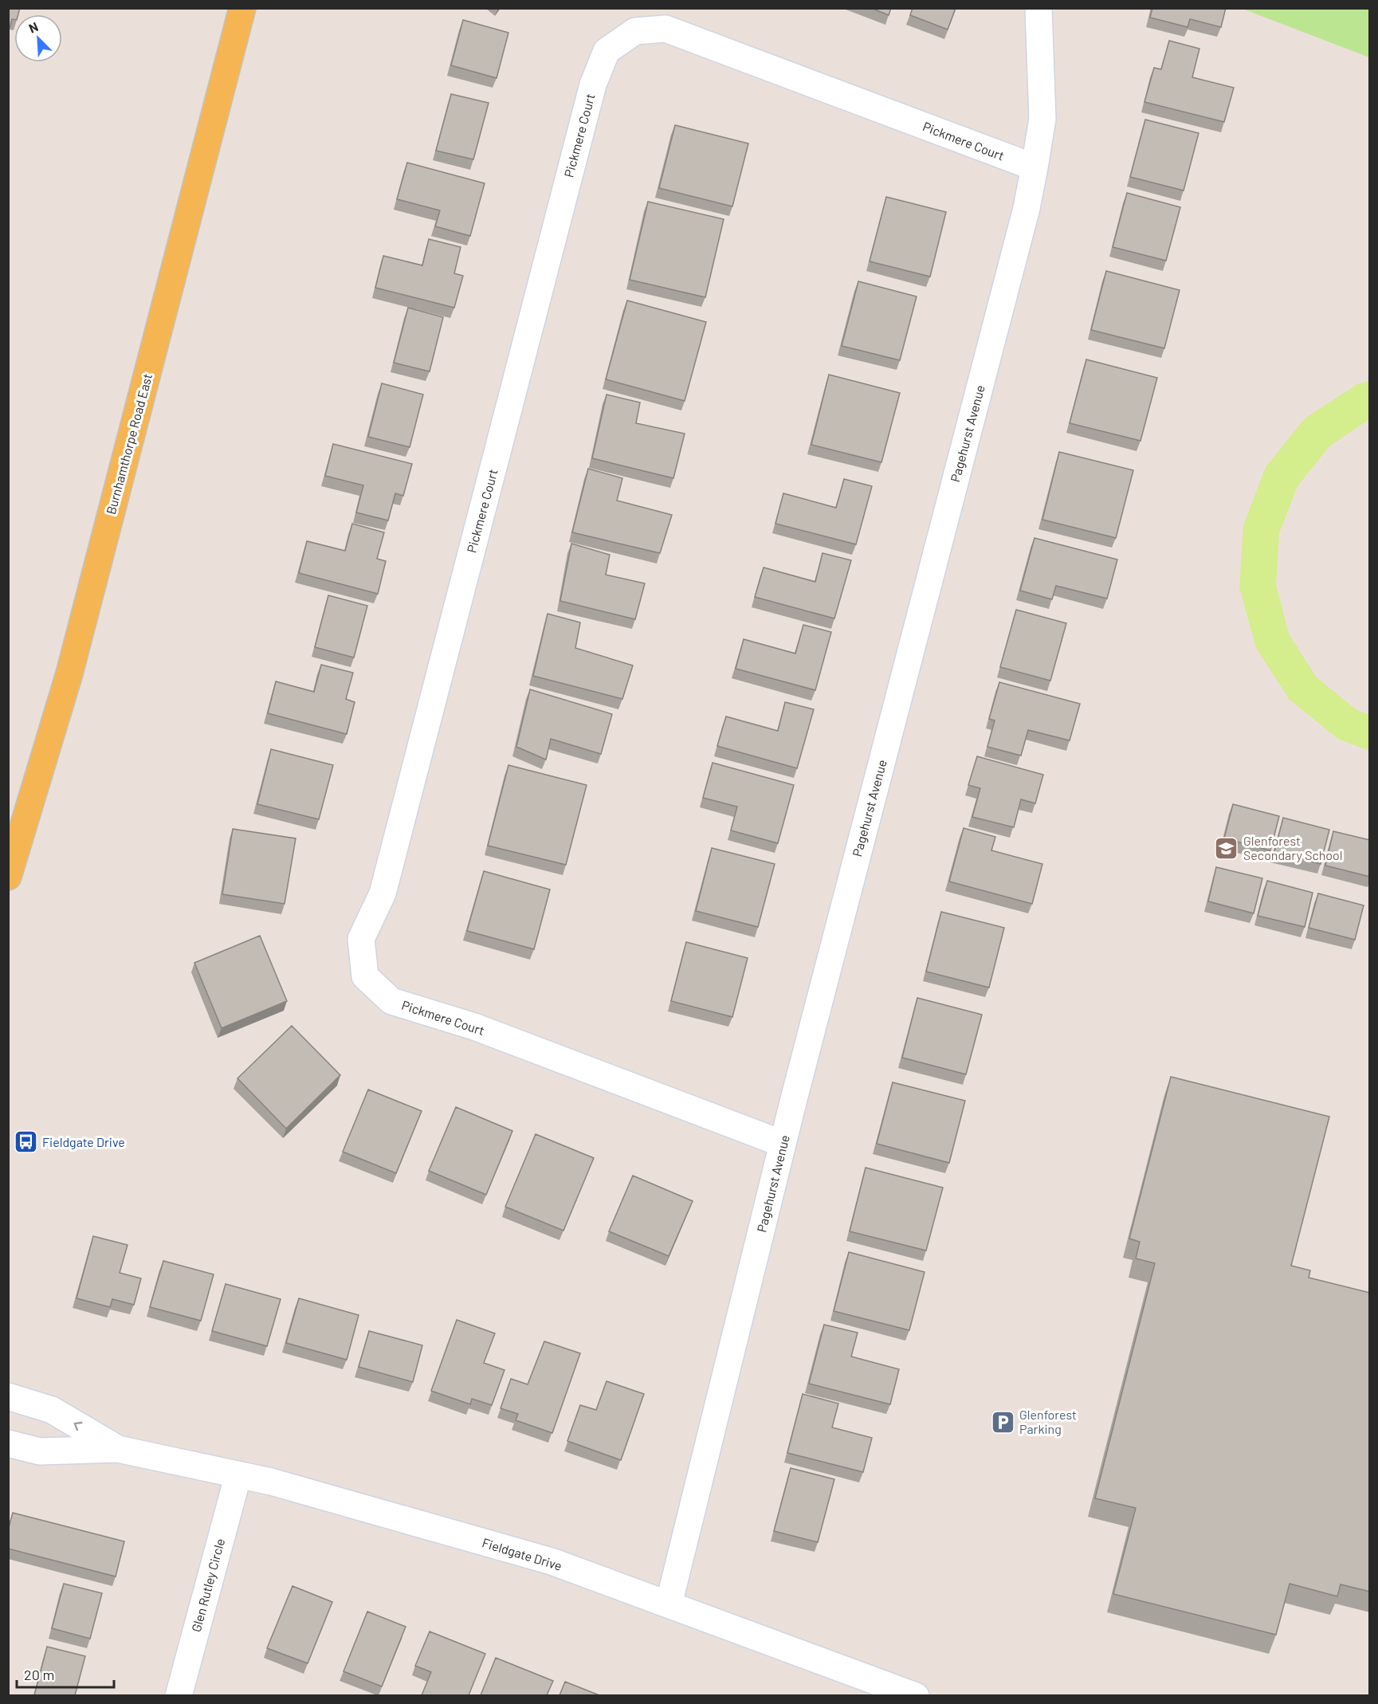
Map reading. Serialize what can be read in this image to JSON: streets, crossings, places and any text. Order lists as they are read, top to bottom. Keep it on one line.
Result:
{"streets":{"main road":["Burnhamthorpe Road East"],"street":["Pickmere Court","Pagehurst Avenue","Fieldgate Drive","Glen Rutley Circle"]},"crossings":[["Pickmere Court","Pagehurst Avenue"],["Pagehurst Avenue","Fieldgate Drive"],["Fieldgate Drive","Glen Rutley Circle"]],"places":{"school or university":["Glenforest Secondary School"],"bus stop":["Fieldgate Drive"],"parking":["Glenforest Parking"]},"scale_bar":"20 m","north":"top left"}
